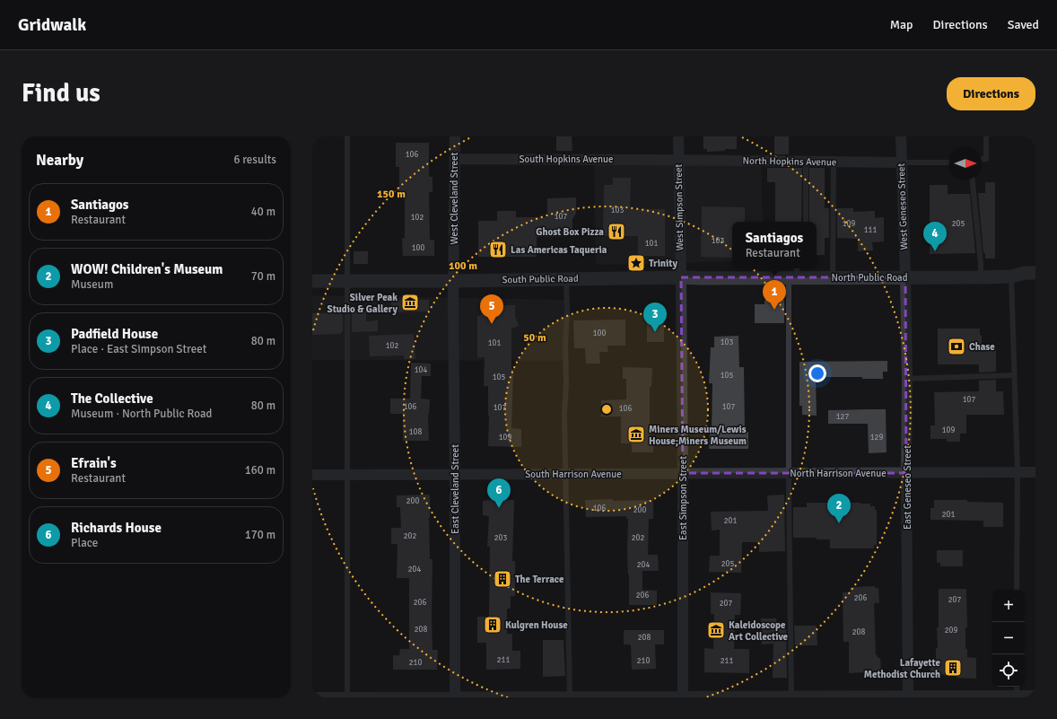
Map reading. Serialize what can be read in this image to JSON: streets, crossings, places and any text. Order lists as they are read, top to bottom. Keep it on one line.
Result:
{"streets":{"street":["South Hopkins Avenue","North Hopkins Avenue","West Cleveland Street","West Geneseo Street","West Simpson Street","North Public Road","South Public Road","North Harrison Avenue","South Harrison Avenue","East Geneseo Street","East Cleveland Street","East Simpson Street"]},"crossings":[["South Hopkins Avenue","North Hopkins Avenue"],["South Hopkins Avenue","West Cleveland Street"],["South Hopkins Avenue","West Simpson Street"],["North Hopkins Avenue","West Geneseo Street"],["North Hopkins Avenue","West Simpson Street"],["West Cleveland Street","South Public Road"],["West Cleveland Street","East Cleveland Street"],["West Geneseo Street","North Public Road"],["West Geneseo Street","East Geneseo Street"],["West Simpson Street","North Public Road"],["West Simpson Street","South Public Road"],["West Simpson Street","East Simpson Street"],["North Public Road","South Public Road"],["North Public Road","East Geneseo Street"],["North Public Road","East Simpson Street"],["South Public Road","East Cleveland Street"],["South Public Road","East Simpson Street"],["North Harrison Avenue","South Harrison Avenue"],["North Harrison Avenue","East Geneseo Street"],["North Harrison Avenue","East Simpson Street"],["South Harrison Avenue","East Cleveland Street"],["South Harrison Avenue","East Simpson Street"]],"places":{"restaurant":["Ghost Box Pizza","Las Americas Taqueria"],"place":["Trinity"],"museum":["Silver Peak Studio & Gallery","Miners Museum/Lewis House;Miners Museum","Kaleidoscope Art Collective"],"bank":["Chase"],"building":["The Terrace","Kulgren House","Lafayette Methodist Church"]},"house_numbers":["106","103","107","102","109","205","111","103","101","100","100","103","101","102","104","105","105","107","106","107","107","106","127","109","108","109","129","200","106","200","201","201","202","203","202","205","204","204","206","206","207","206","207","208","209","208","208","211","210","211","210"],"north":"right","page":{"header":"Gridwalk","nav":["Map","Directions","Saved"],"buttons":"Directions","title":"Find us","heading":["Nearby","6 results"],"list":[{"mark":"1","name":"Santiagos","note":"Restaurant","value":"40 m"},{"mark":"2","name":"WOW! Children's Museum","note":"Museum","value":"70 m"},{"mark":"3","name":"Padfield House","note":"Place · East Simpson Street","value":"80 m"},{"mark":"4","name":"The Collective","note":"Museum · North Public Road","value":"80 m"},{"mark":"5","name":"Efrain's","note":"Restaurant","value":"160 m"},{"mark":"6","name":"Richards House","note":"Place","value":"170 m"}],"popup":["Santiagos","Restaurant"],"pins":["4","1","5","3","6","2"],"map_buttons":["+","−"]},"rings":["150 m","100 m","50 m"]}
